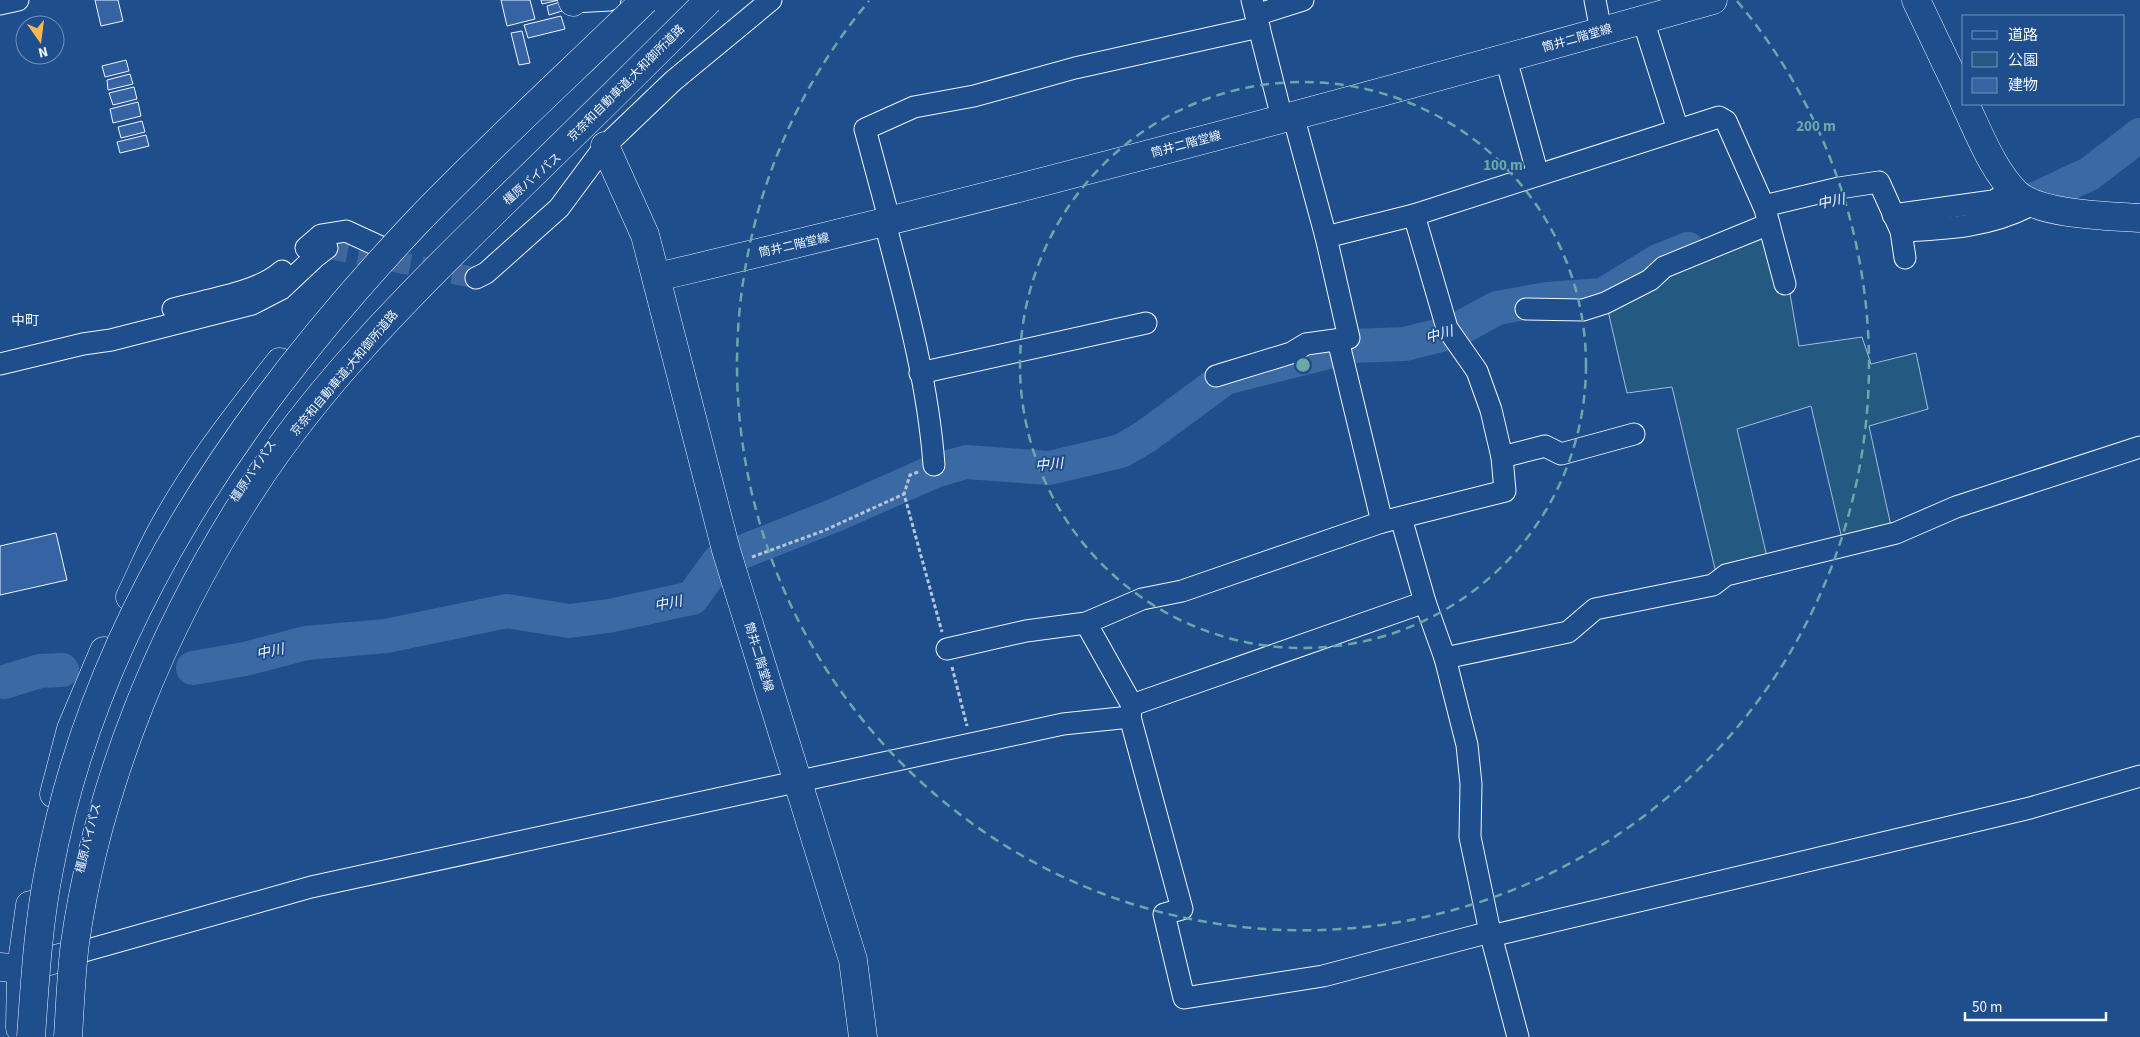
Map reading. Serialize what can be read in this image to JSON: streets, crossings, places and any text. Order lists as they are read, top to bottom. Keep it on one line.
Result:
{"streets":{"main road":["筒井二階堂線","京奈和自動車道;大和御所道路","橿原バイパス"]},"districts":["中町"],"water":["中川"],"legend":["道路","公園","建物"],"scale_bar":"50 m","north":"bottom","rings":["200 m","100 m"]}
